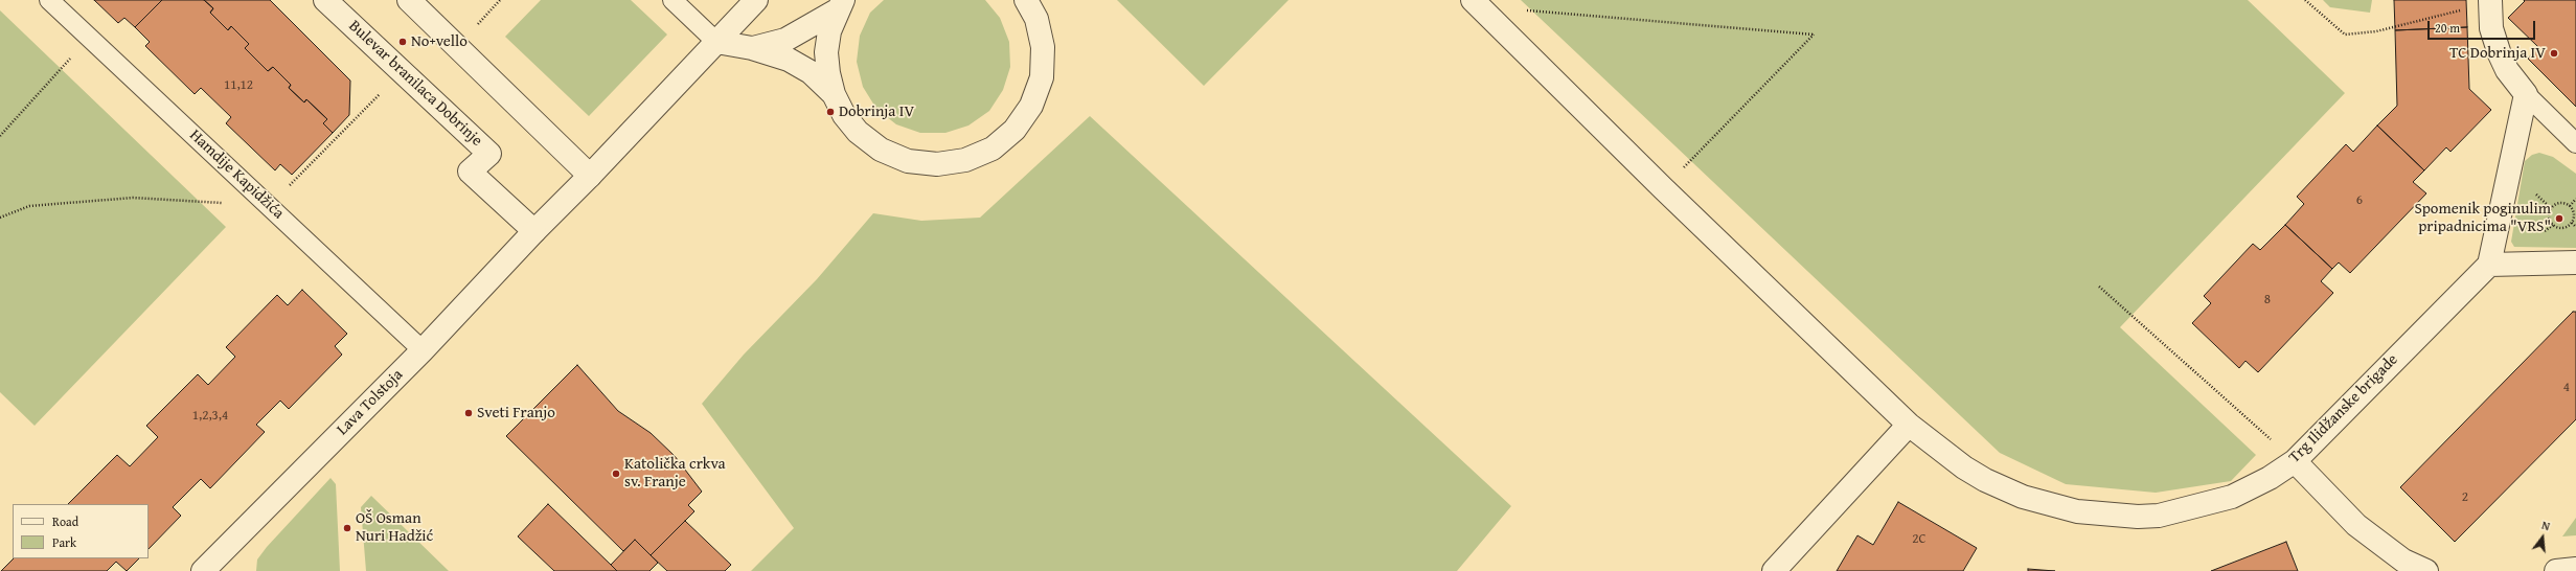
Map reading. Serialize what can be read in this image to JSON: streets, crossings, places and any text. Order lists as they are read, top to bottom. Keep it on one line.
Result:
{"streets":{"street":["Bulevar branilaca Dobrinje","Lava Tolstoja","Trg Ilidžanske brigade"],"lane":["Hamdije Kapidžića"]},"crossings":[["Bulevar branilaca Dobrinje","Lava Tolstoja"],["Hamdije Kapidžića","Lava Tolstoja"]],"places":["No+vello","TC Dobrinja IV","Dobrinja IV","Spomenik poginulim pripadnicima \"VRS\"","Sveti Franjo","Katolička crkva sv. Franje","OŠ Osman Nuri Hadžić"],"house_numbers":["11,12","6","8","4","1,2,3,4","2","2C"],"legend":["Road","Park"],"scale_bar":"20 m","north":"top"}
